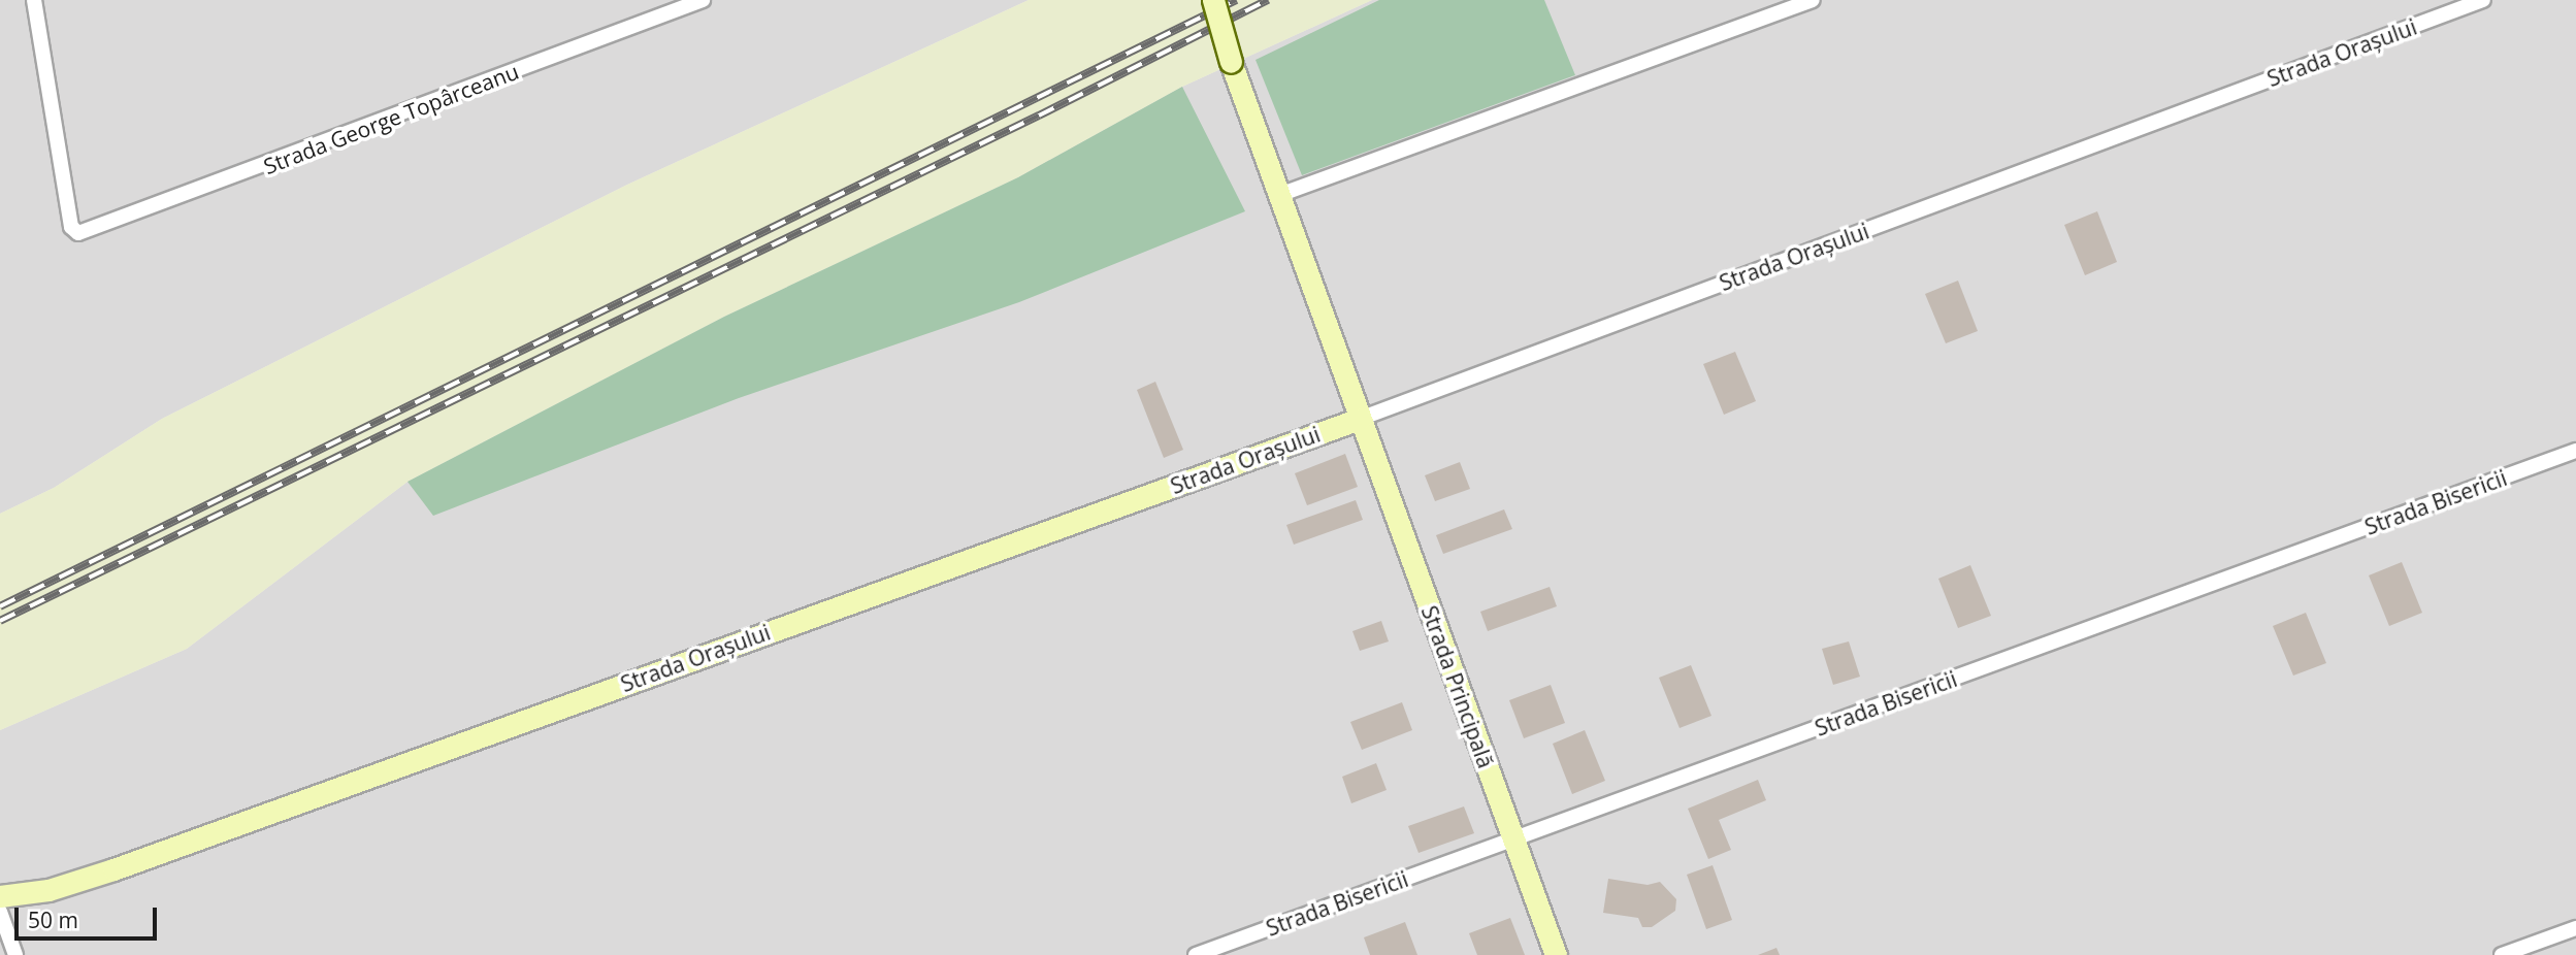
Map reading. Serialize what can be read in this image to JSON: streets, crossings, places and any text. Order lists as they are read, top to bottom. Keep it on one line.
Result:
{"streets":{"main road":["Strada Orașului","Strada Principală"],"street":["Strada George Topârceanu","Strada Bisericii"]},"crossings":[["Strada Orașului","Strada Principală"],["Strada Bisericii","Strada Principală"]],"scale_bar":"50 m"}
